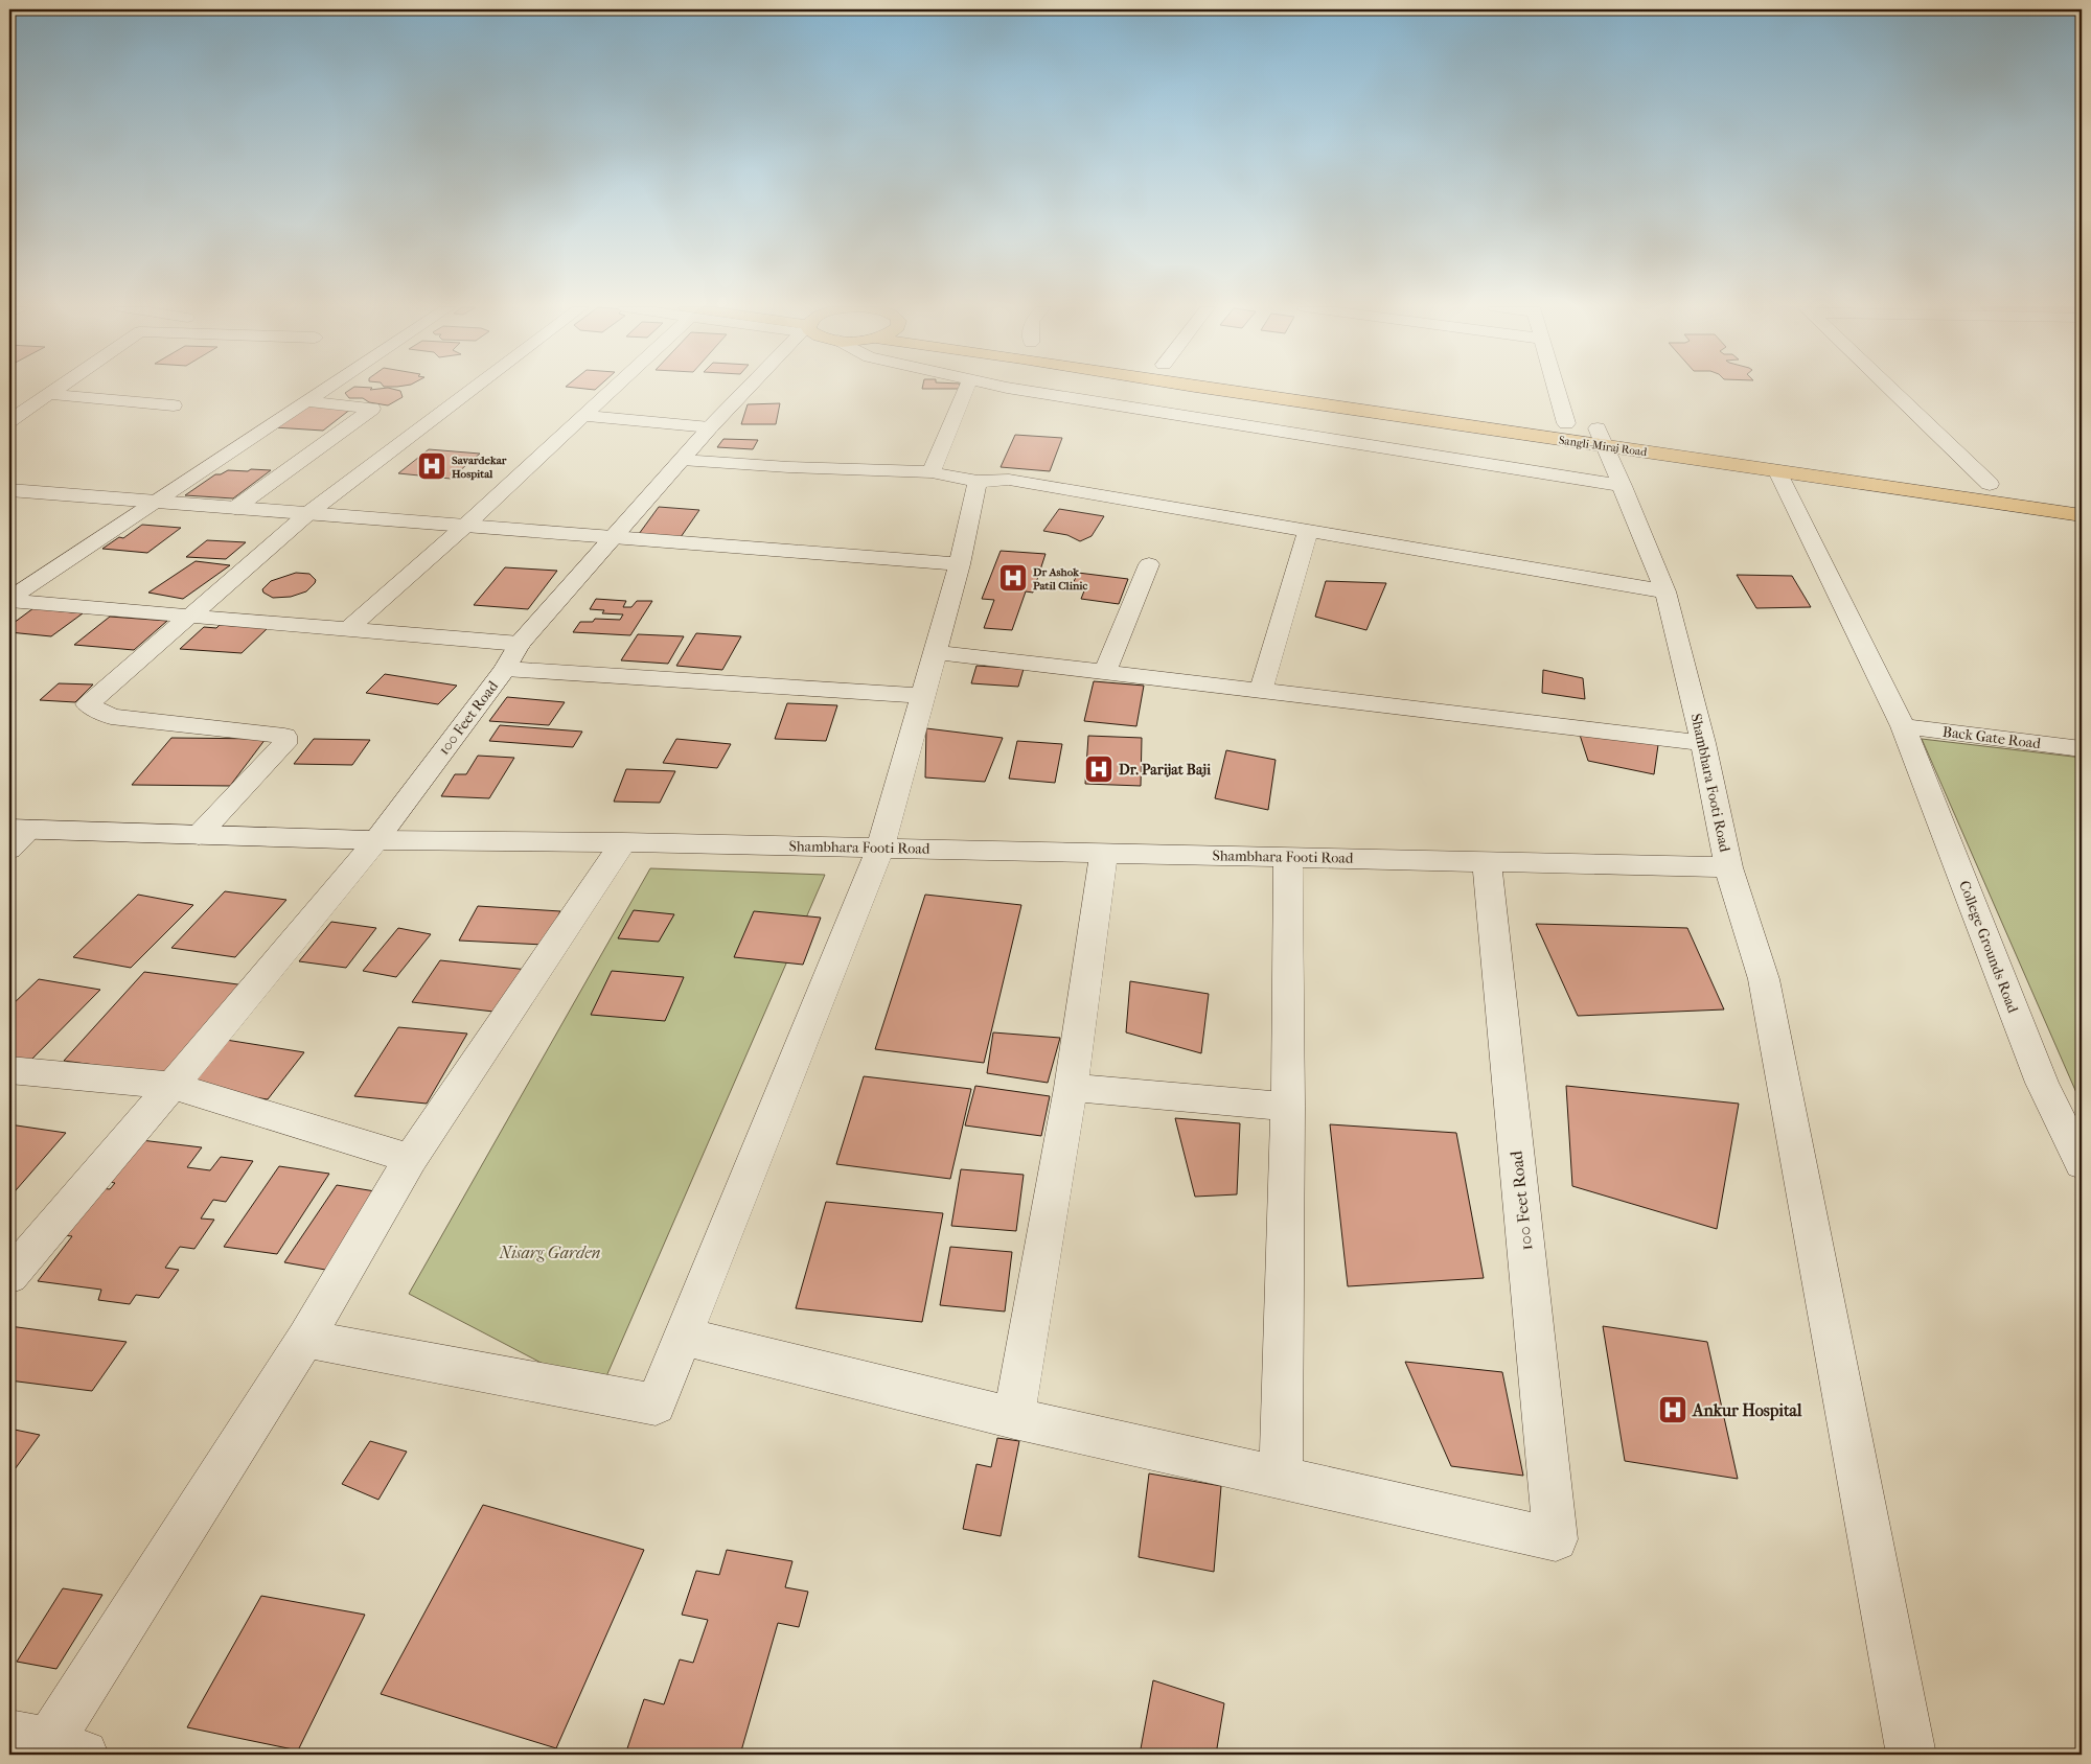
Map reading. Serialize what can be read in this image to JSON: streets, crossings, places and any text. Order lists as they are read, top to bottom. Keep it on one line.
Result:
{"streets":{"highway":["Sangli-Miraj Road"],"street":["100 Feet Road","Back Gate Road","Shambhara Footi Road","College Grounds Road"]},"crossings":[["Sangli-Miraj Road","Shambhara Footi Road"],["Sangli-Miraj Road","College Grounds Road"],["100 Feet Road","Shambhara Footi Road"],["Back Gate Road","College Grounds Road"]],"parks":["Nisarg Garden"],"places":{"hospital":["Savardekar Hospital","Dr Ashok Patil Clinic","Dr. Parijat Baji","Ankur Hospital"]}}
